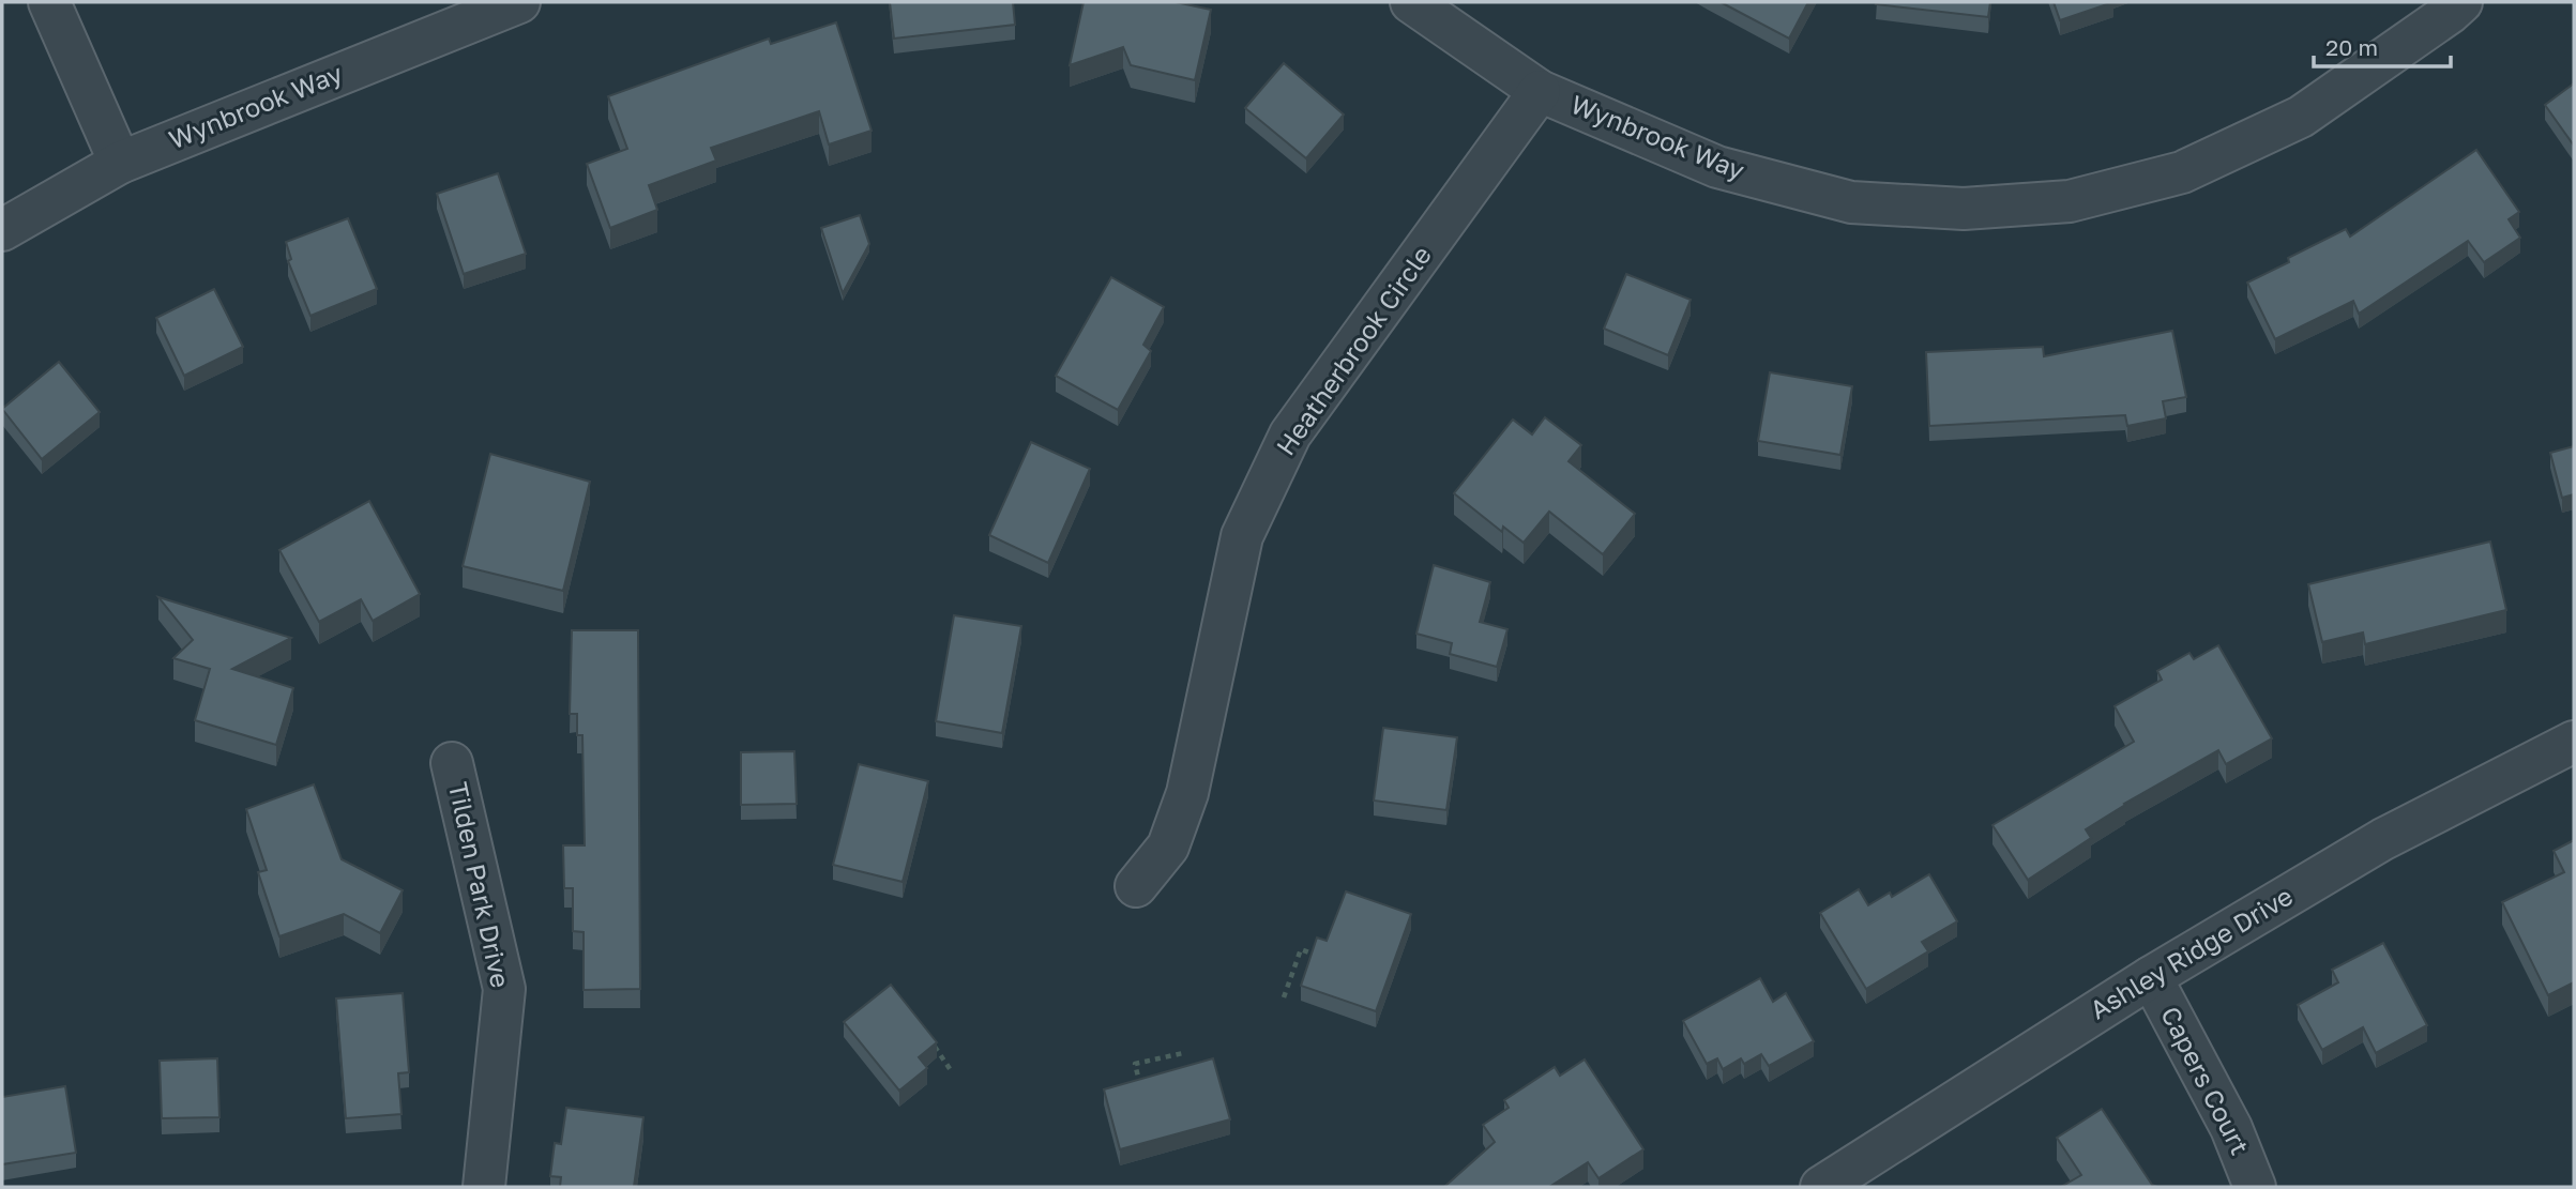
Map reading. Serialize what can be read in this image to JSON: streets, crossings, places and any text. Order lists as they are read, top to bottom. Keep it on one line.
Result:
{"streets":{"street":["Wynbrook Way","Heatherbrook Circle","Tilden Park Drive","Ashley Ridge Drive","Capers Court"]},"crossings":[["Wynbrook Way","Heatherbrook Circle"],["Ashley Ridge Drive","Capers Court"]],"scale_bar":"20 m"}
